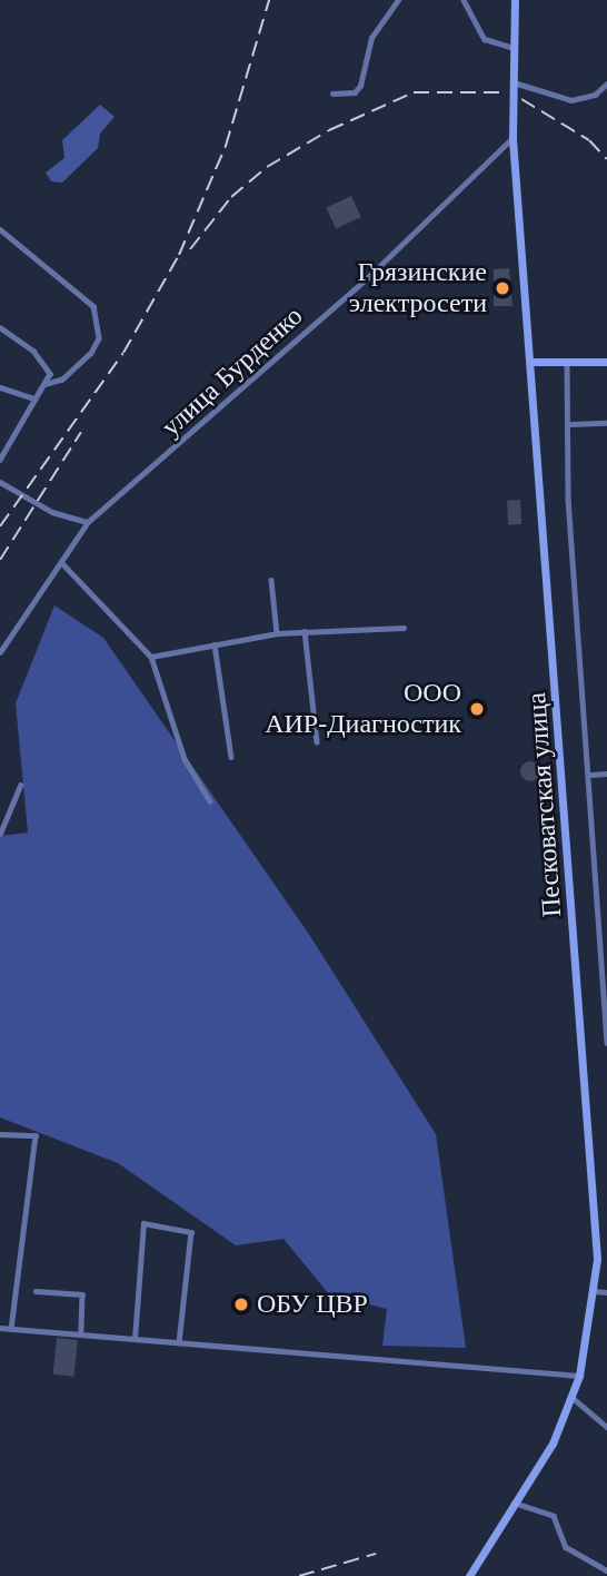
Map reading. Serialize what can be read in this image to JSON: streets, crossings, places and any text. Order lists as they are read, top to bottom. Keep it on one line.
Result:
{"streets":{"main road":["Песковатская улица"],"street":["улица Бурденко"]},"crossings":[["улица Бурденко","Песковатская улица"]],"places":["Грязинские электросети","ООО АИР-Диагностик","ОБУ ЦВР"]}
